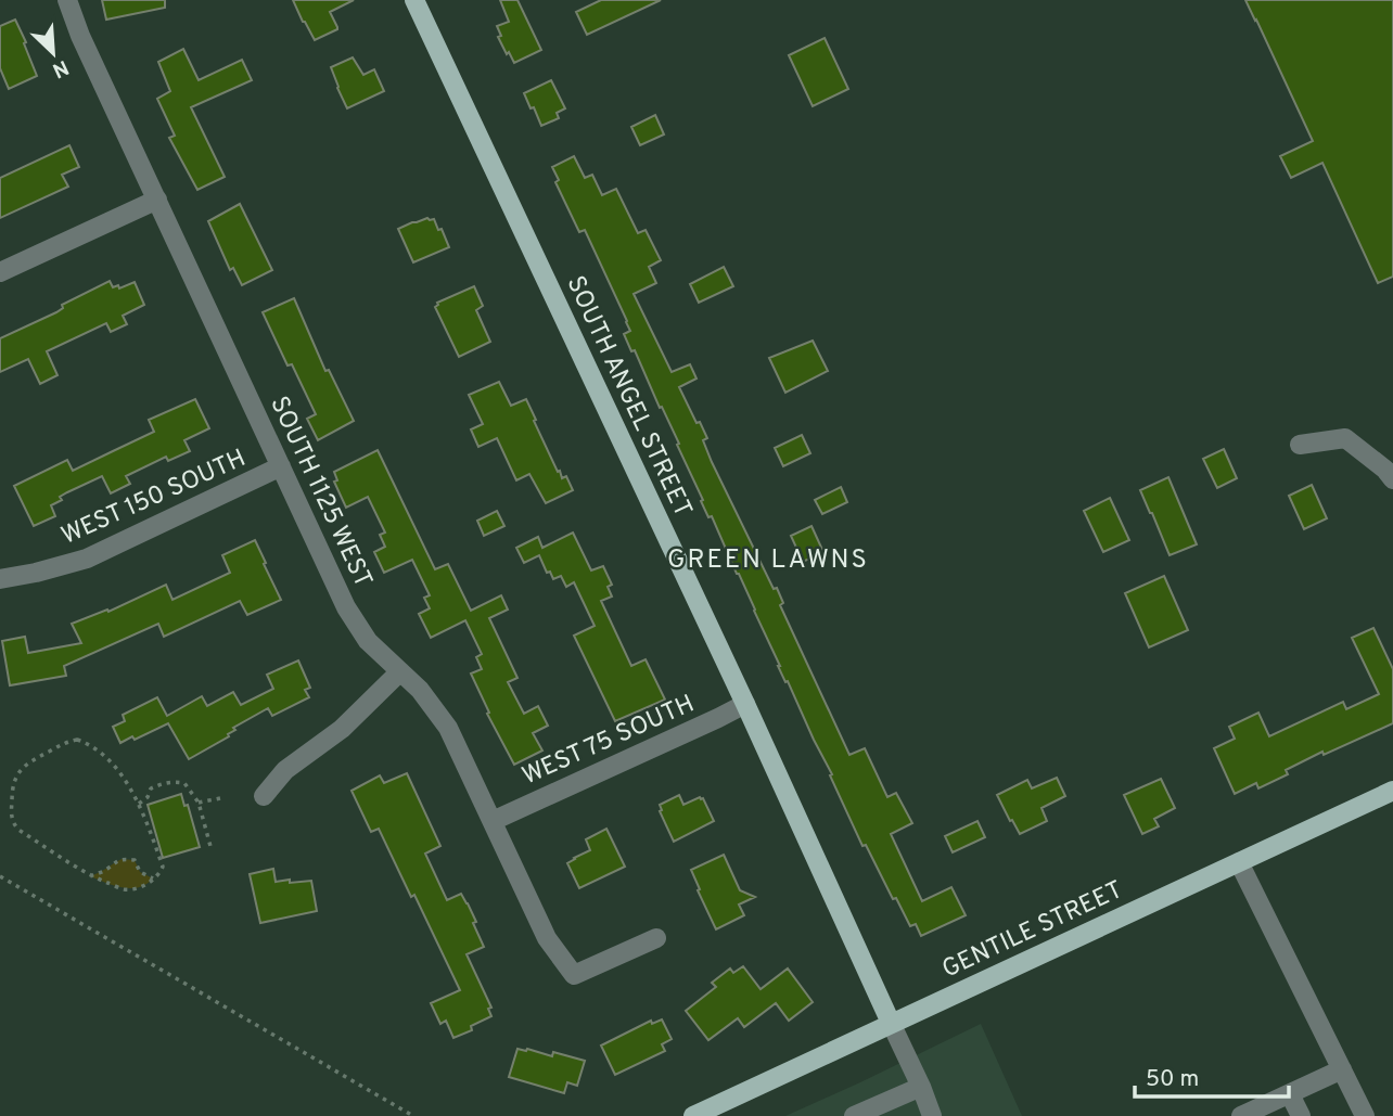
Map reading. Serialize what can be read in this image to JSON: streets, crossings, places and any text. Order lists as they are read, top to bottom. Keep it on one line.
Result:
{"streets":{"main road":["SOUTH ANGEL STREET","GENTILE STREET"],"street":["SOUTH 1125 WEST","WEST 150 SOUTH","WEST 75 SOUTH"]},"crossings":[["SOUTH ANGEL STREET","WEST 75 SOUTH"],["SOUTH ANGEL STREET","GENTILE STREET"],["SOUTH 1125 WEST","WEST 150 SOUTH"],["SOUTH 1125 WEST","WEST 75 SOUTH"]],"districts":["GREEN LAWNS"],"scale_bar":"50 m","north":"bottom right"}
